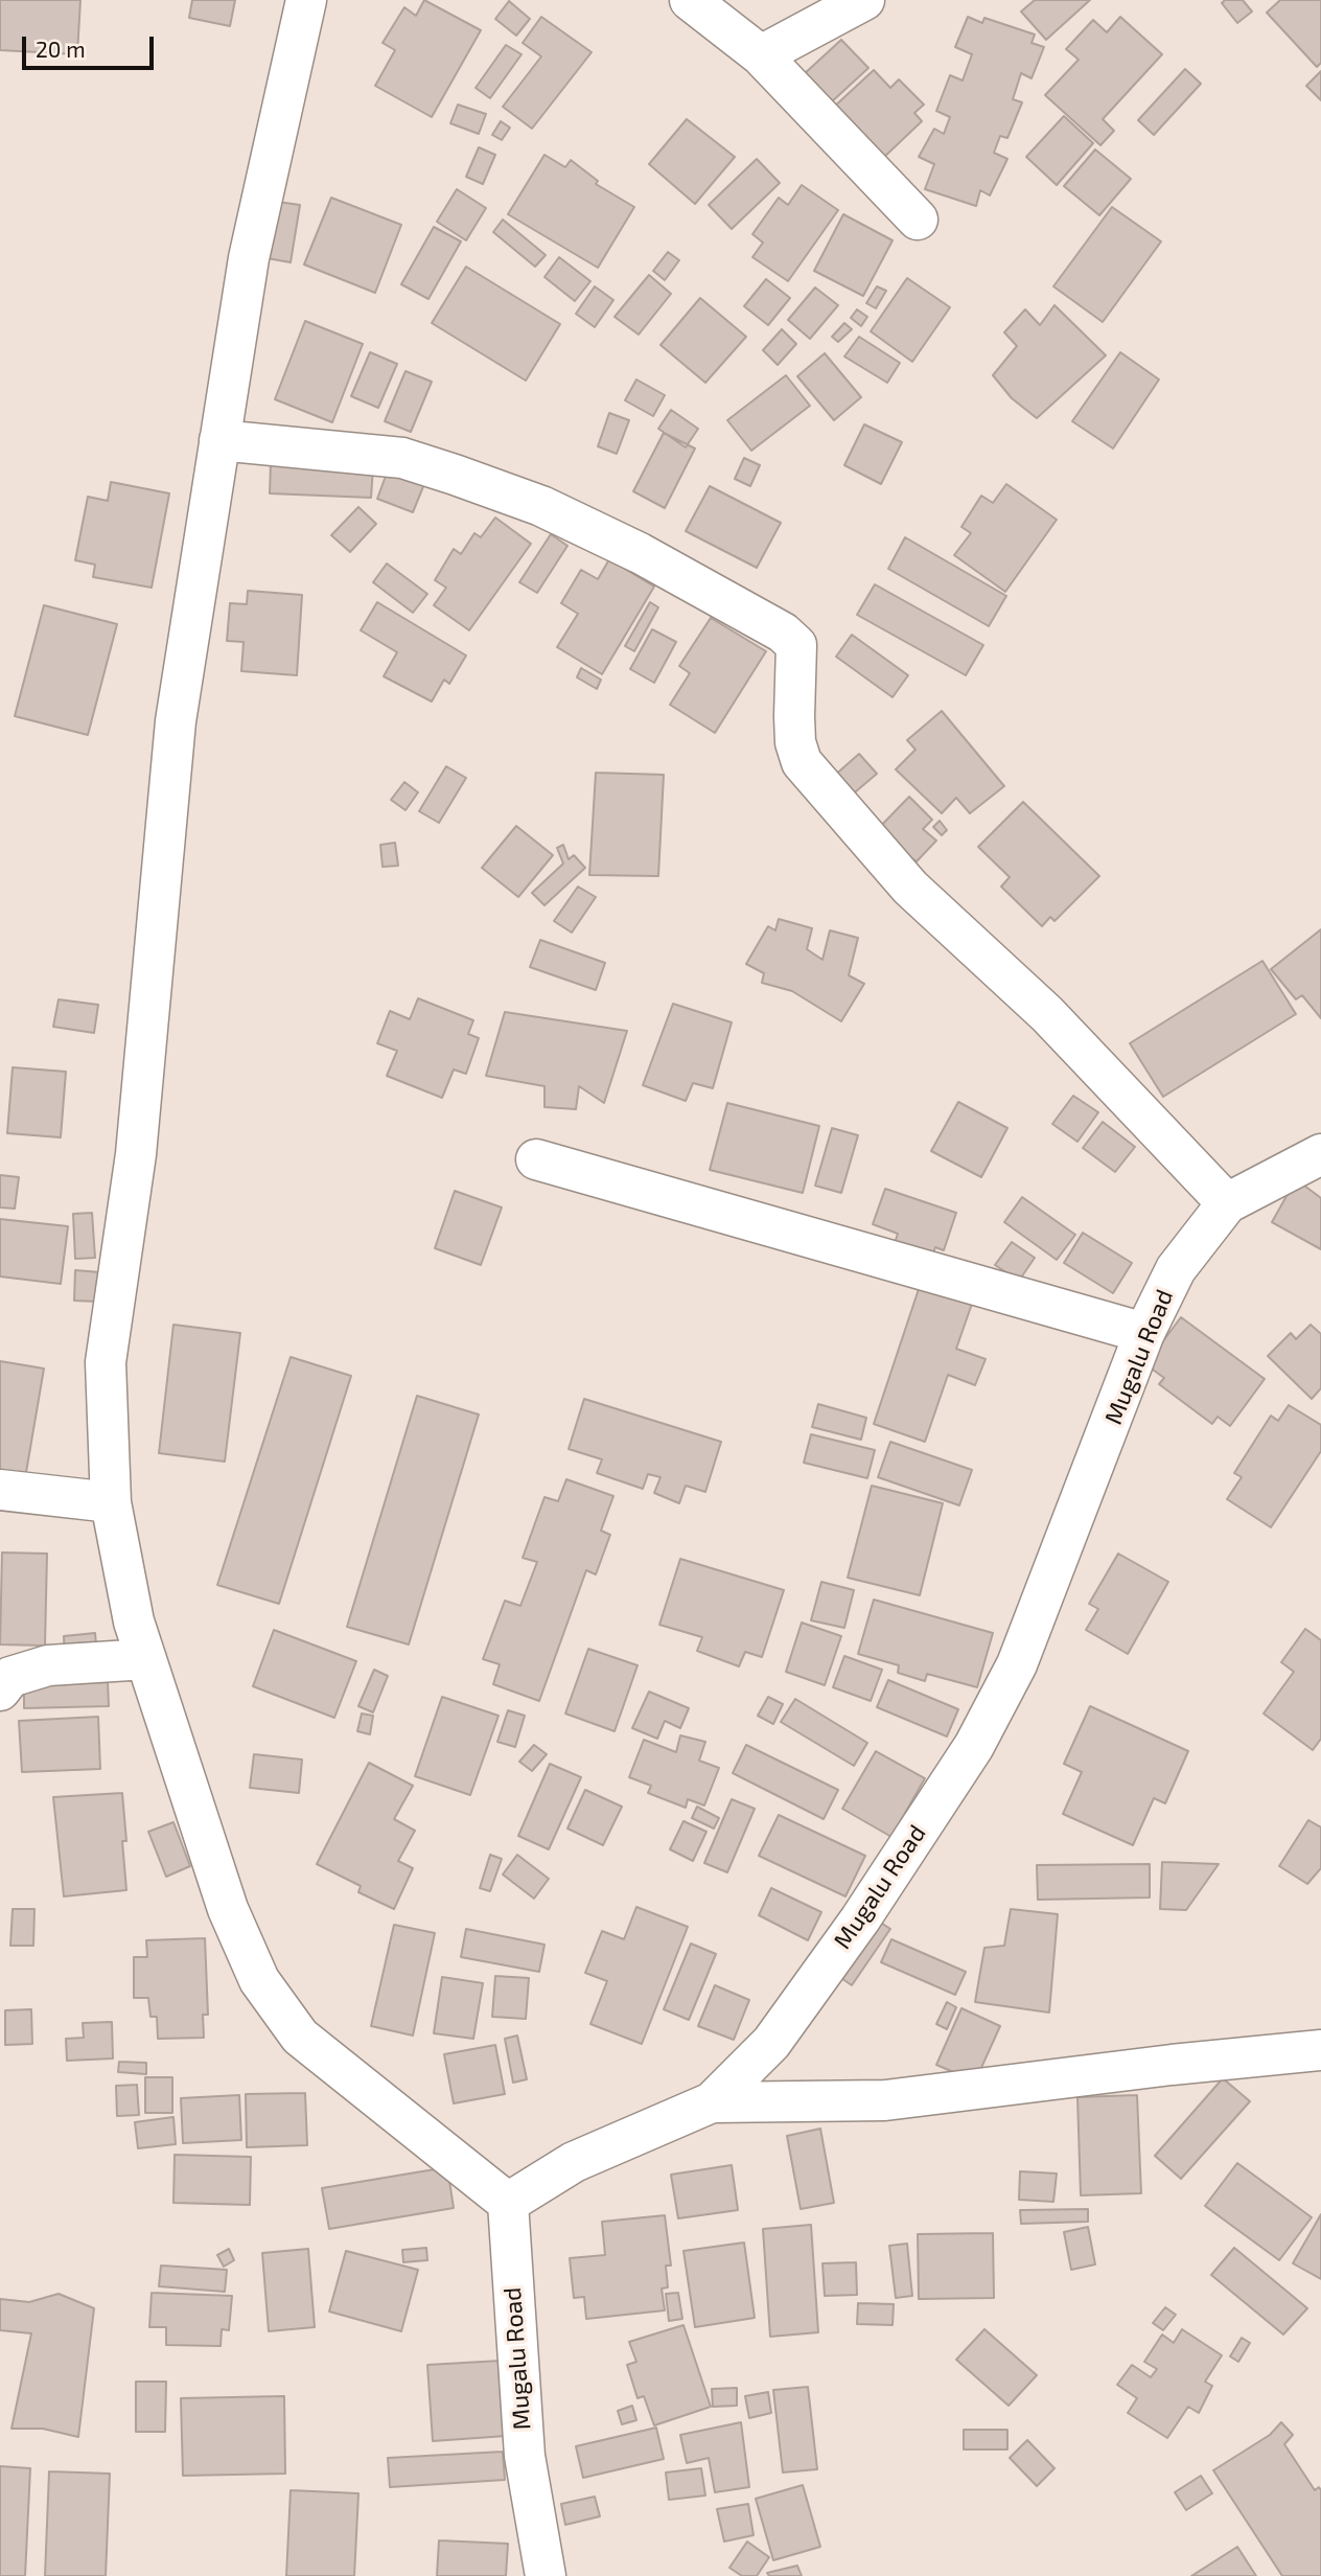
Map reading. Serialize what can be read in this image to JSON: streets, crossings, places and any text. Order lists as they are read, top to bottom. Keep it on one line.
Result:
{"streets":{"street":["Mugalu Road"]},"scale_bar":"20 m"}
